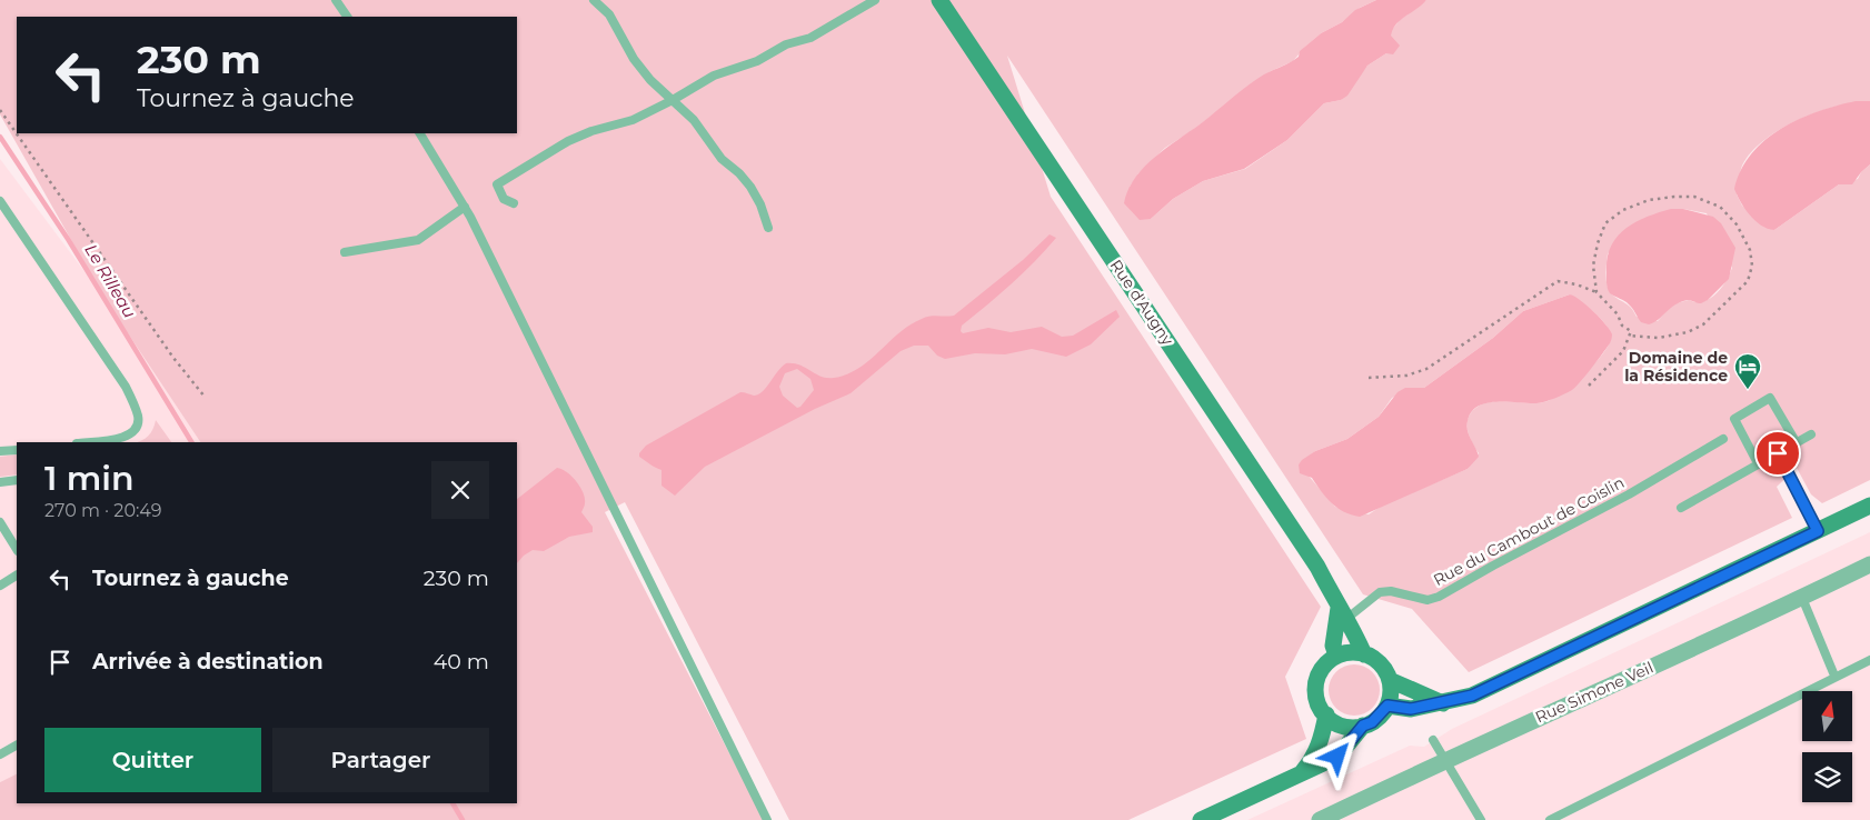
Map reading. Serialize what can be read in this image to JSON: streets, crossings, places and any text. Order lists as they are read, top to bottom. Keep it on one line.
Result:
{"streets":{"main road":["Rue d'Augny"],"street":["Rue Simone Veil"],"lane":["Rue du Cambout de Coislin"]},"crossings":[["Rue d'Augny","Rue du Cambout de Coislin"]],"water":["Le Rilleau"],"places":{"hotel":["Domaine de la Résidence"]},"north":"top","page":{"turn":["230 m","Tournez à gauche"],"heading":["1 min","270 m · 20:49"],"list":[{"name":"Tournez à gauche","value":"230 m"},{"name":"Arrivée à destination","value":"40 m"}],"buttons":["Quitter","Partager"]}}
